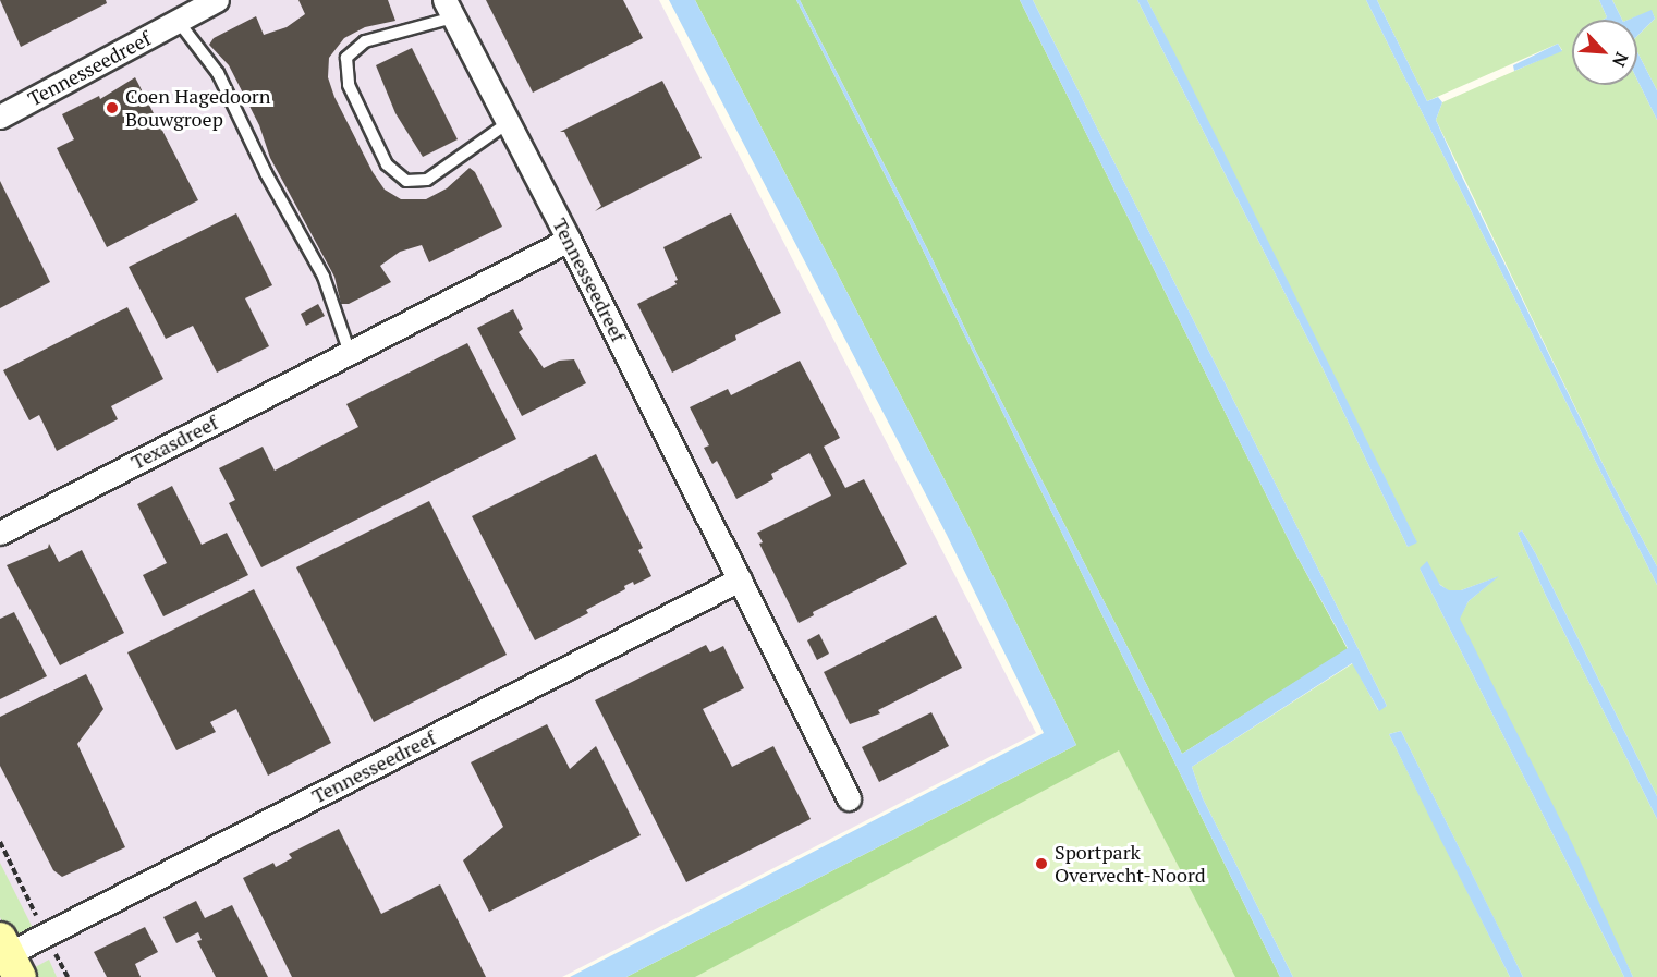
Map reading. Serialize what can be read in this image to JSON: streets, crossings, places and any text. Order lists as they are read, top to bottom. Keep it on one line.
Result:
{"streets":{"street":["Tennesseedreef","Texasdreef"]},"crossings":[["Tennesseedreef","Texasdreef"]],"places":["Coen Hagedoorn Bouwgroep","Sportpark Overvecht-Noord"],"north":"bottom right"}
